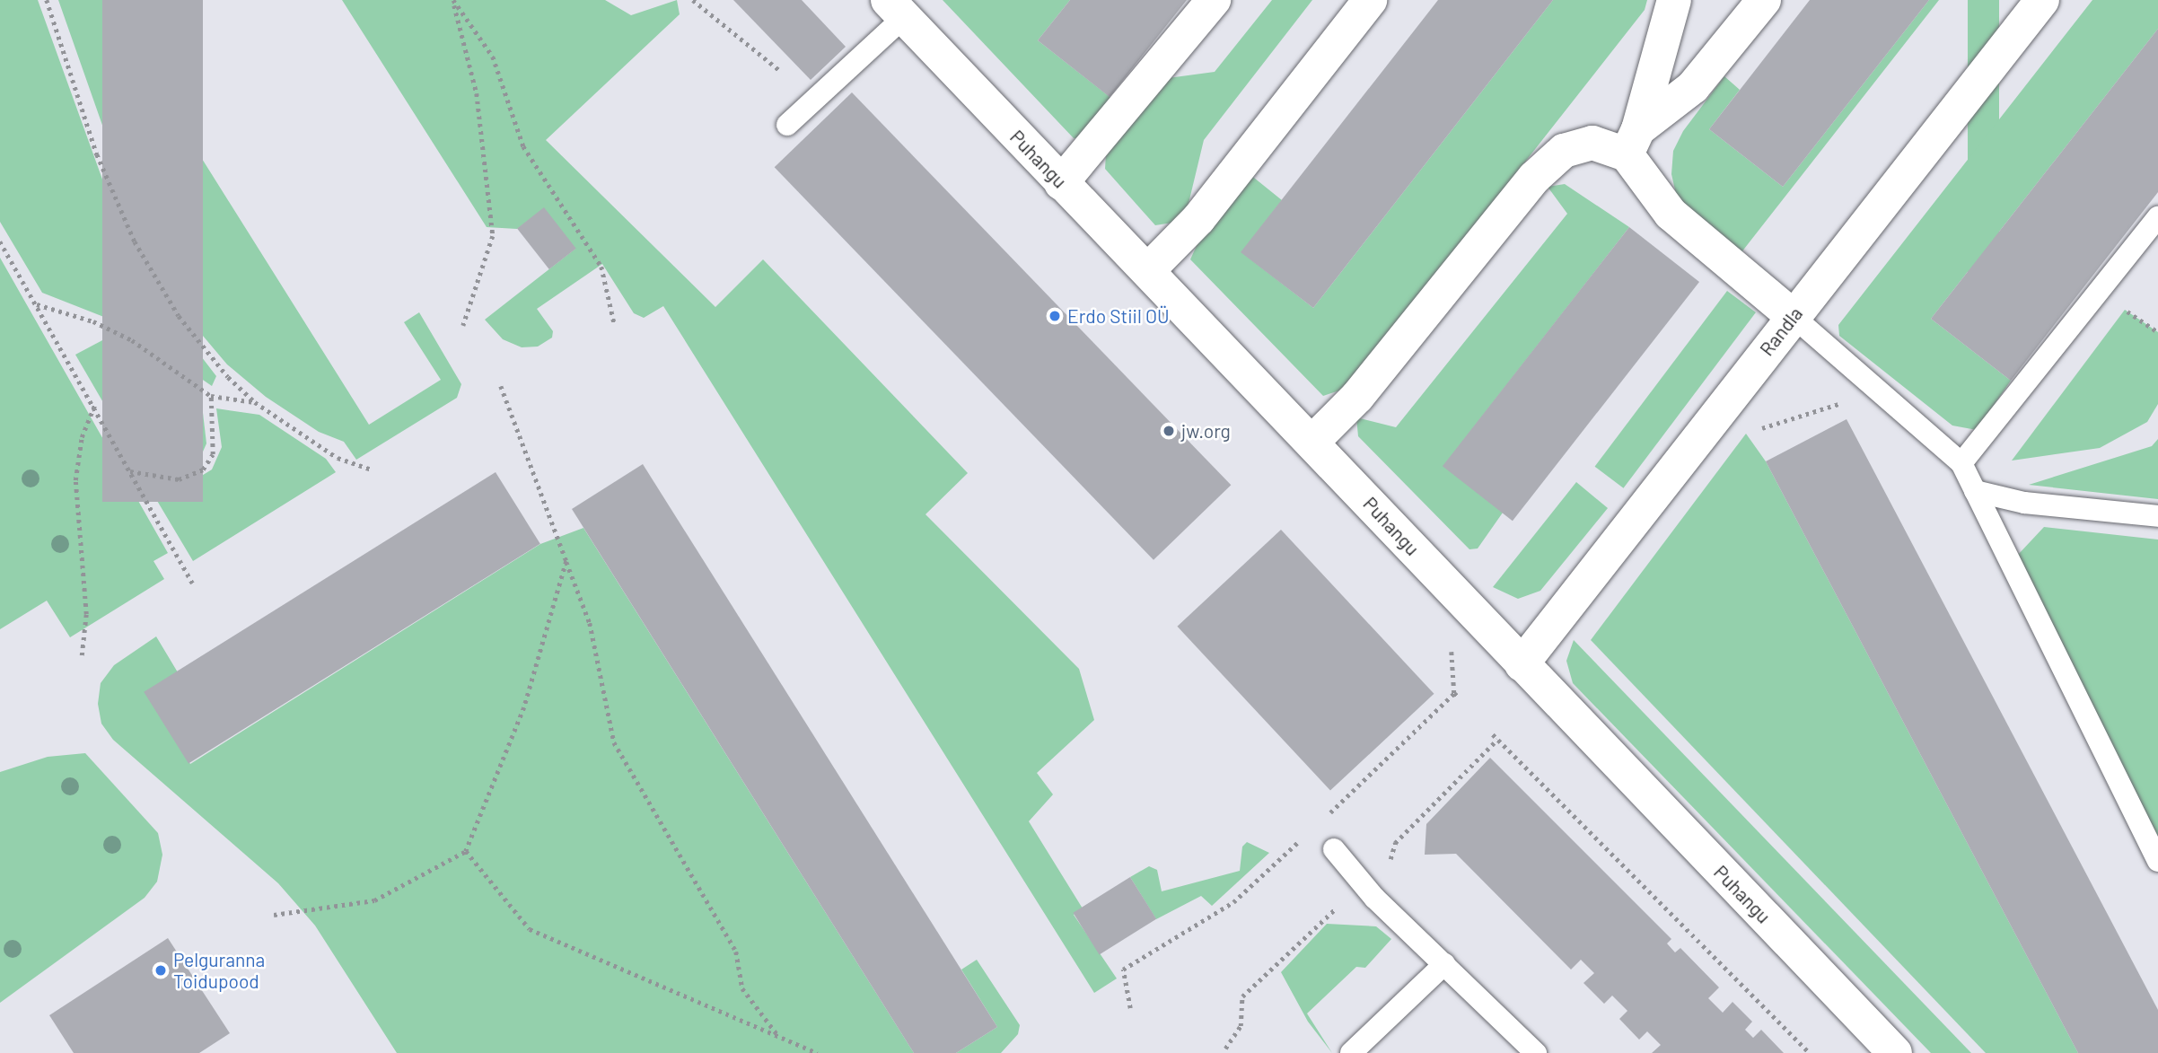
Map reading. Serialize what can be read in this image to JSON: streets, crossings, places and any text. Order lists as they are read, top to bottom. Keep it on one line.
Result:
{"streets":{"street":["Puhangu","Randla"]},"crossings":[["Puhangu","Randla"]],"places":["Erdo Stiil OÜ","jw.org","Pelguranna Toidupood"]}
